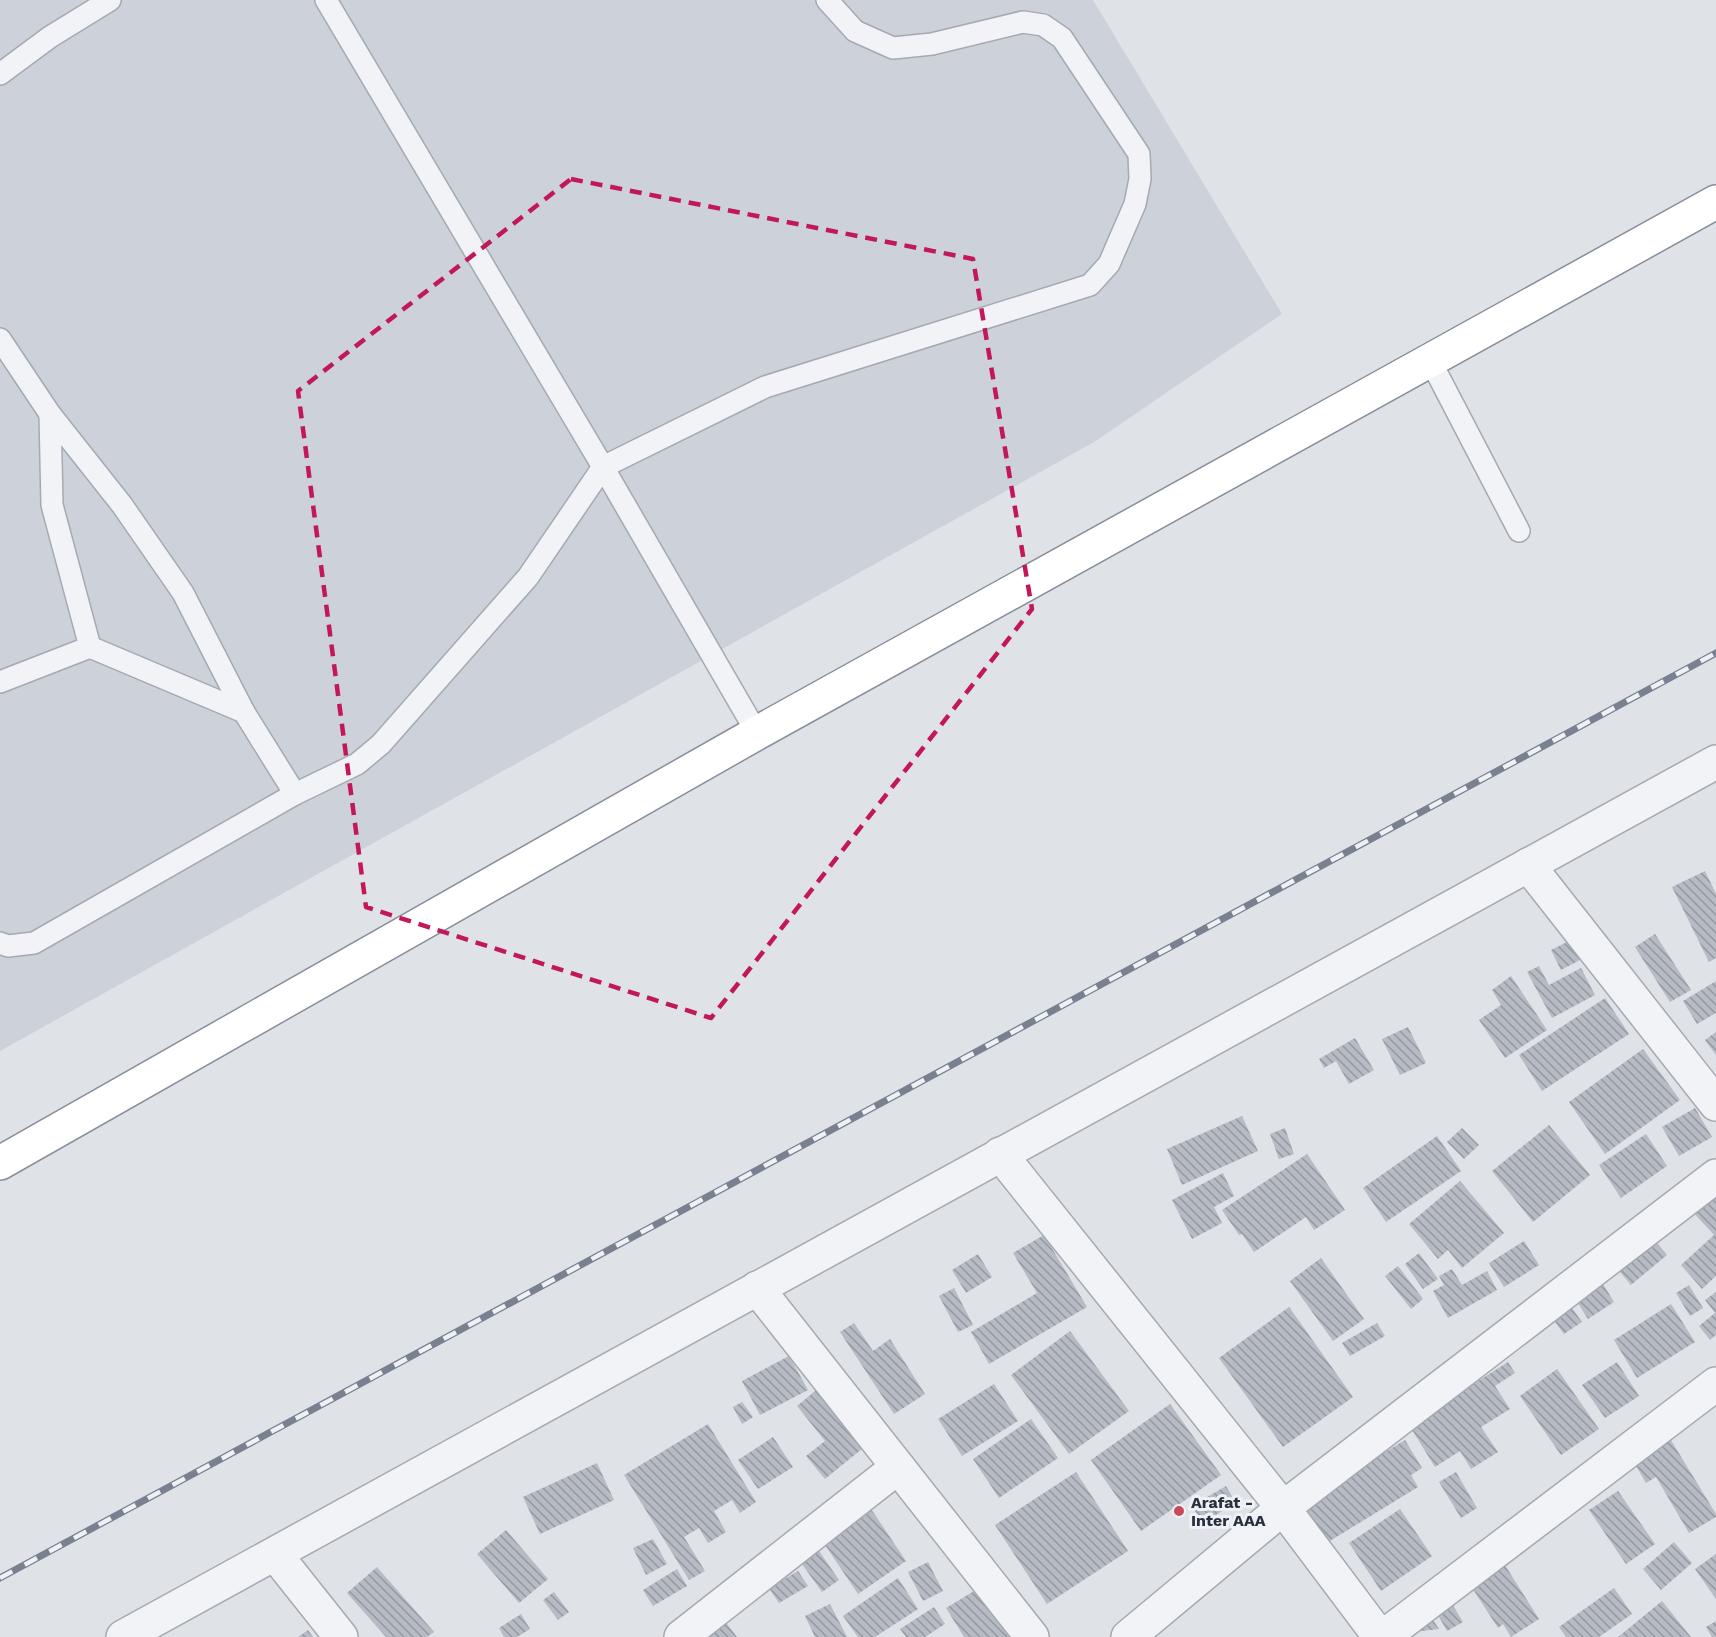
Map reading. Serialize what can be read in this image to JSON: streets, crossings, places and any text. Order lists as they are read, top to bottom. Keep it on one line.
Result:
{"places":["Arafat - Inter AAA"]}
